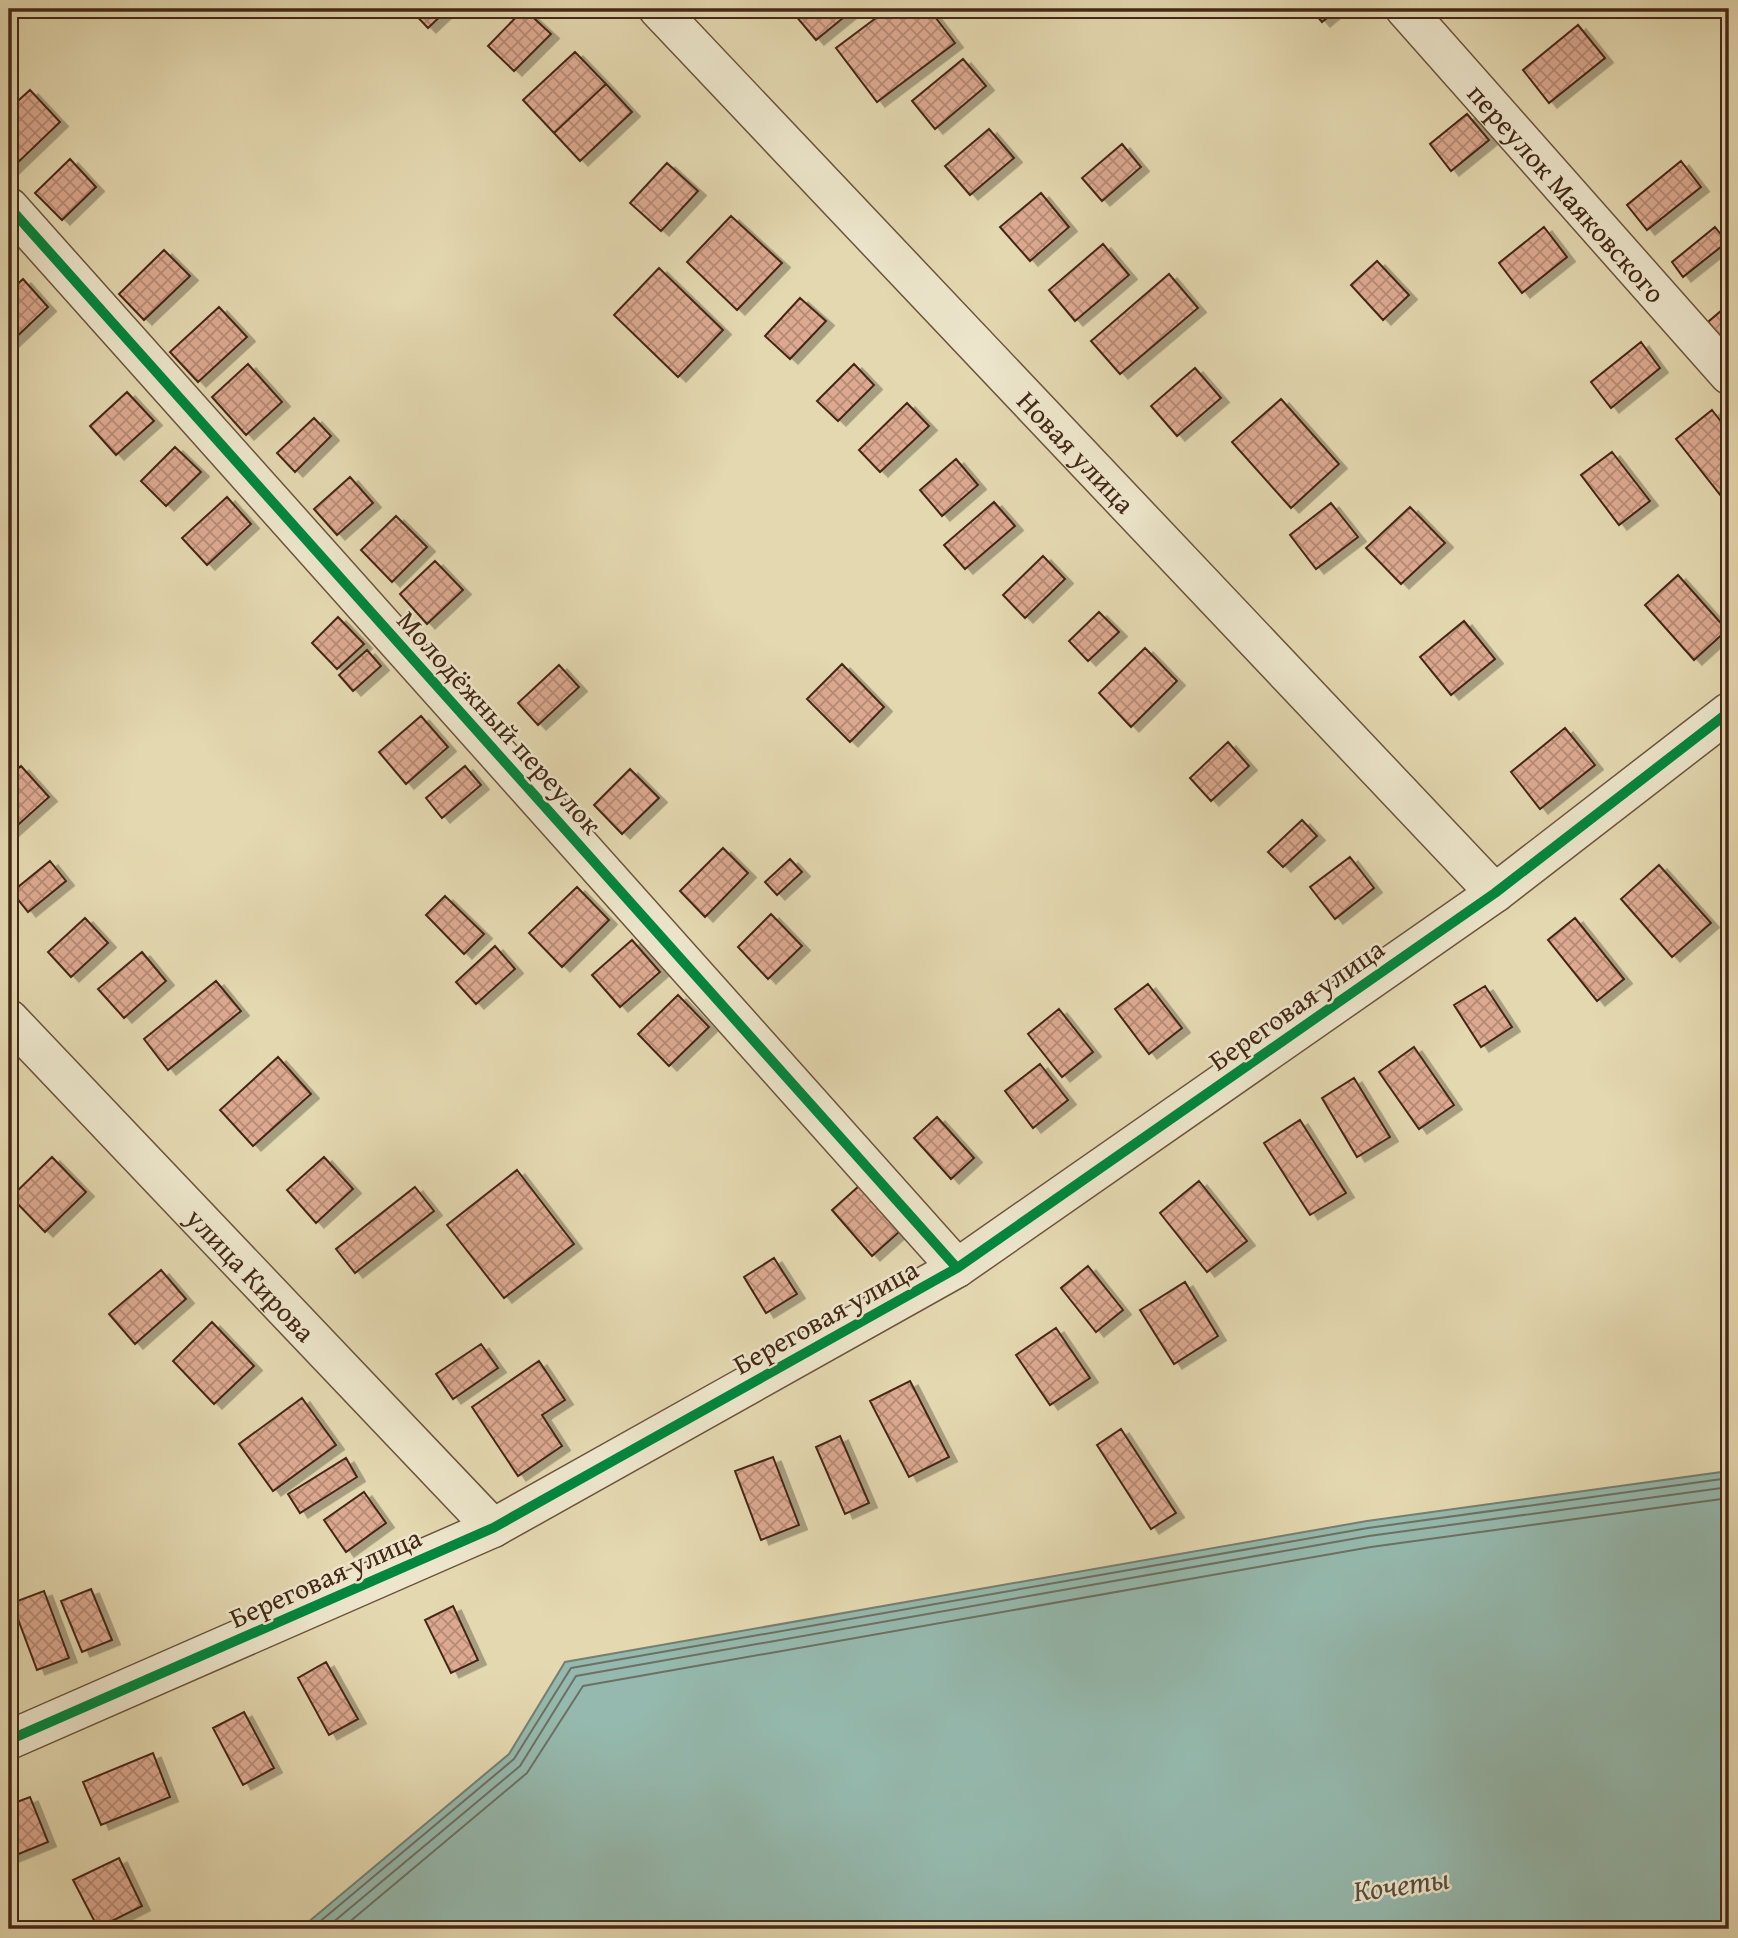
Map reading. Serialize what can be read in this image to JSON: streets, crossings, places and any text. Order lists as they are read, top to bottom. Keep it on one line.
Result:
{"streets":{"street":["переулок Маяковского","Новая улица","Молодёжный переулок","Береговая улица","улица Кирова"]},"crossings":[["Новая улица","Береговая улица"],["Молодёжный переулок","Береговая улица"],["Береговая улица","улица Кирова"]],"water":["Кочеты"]}
